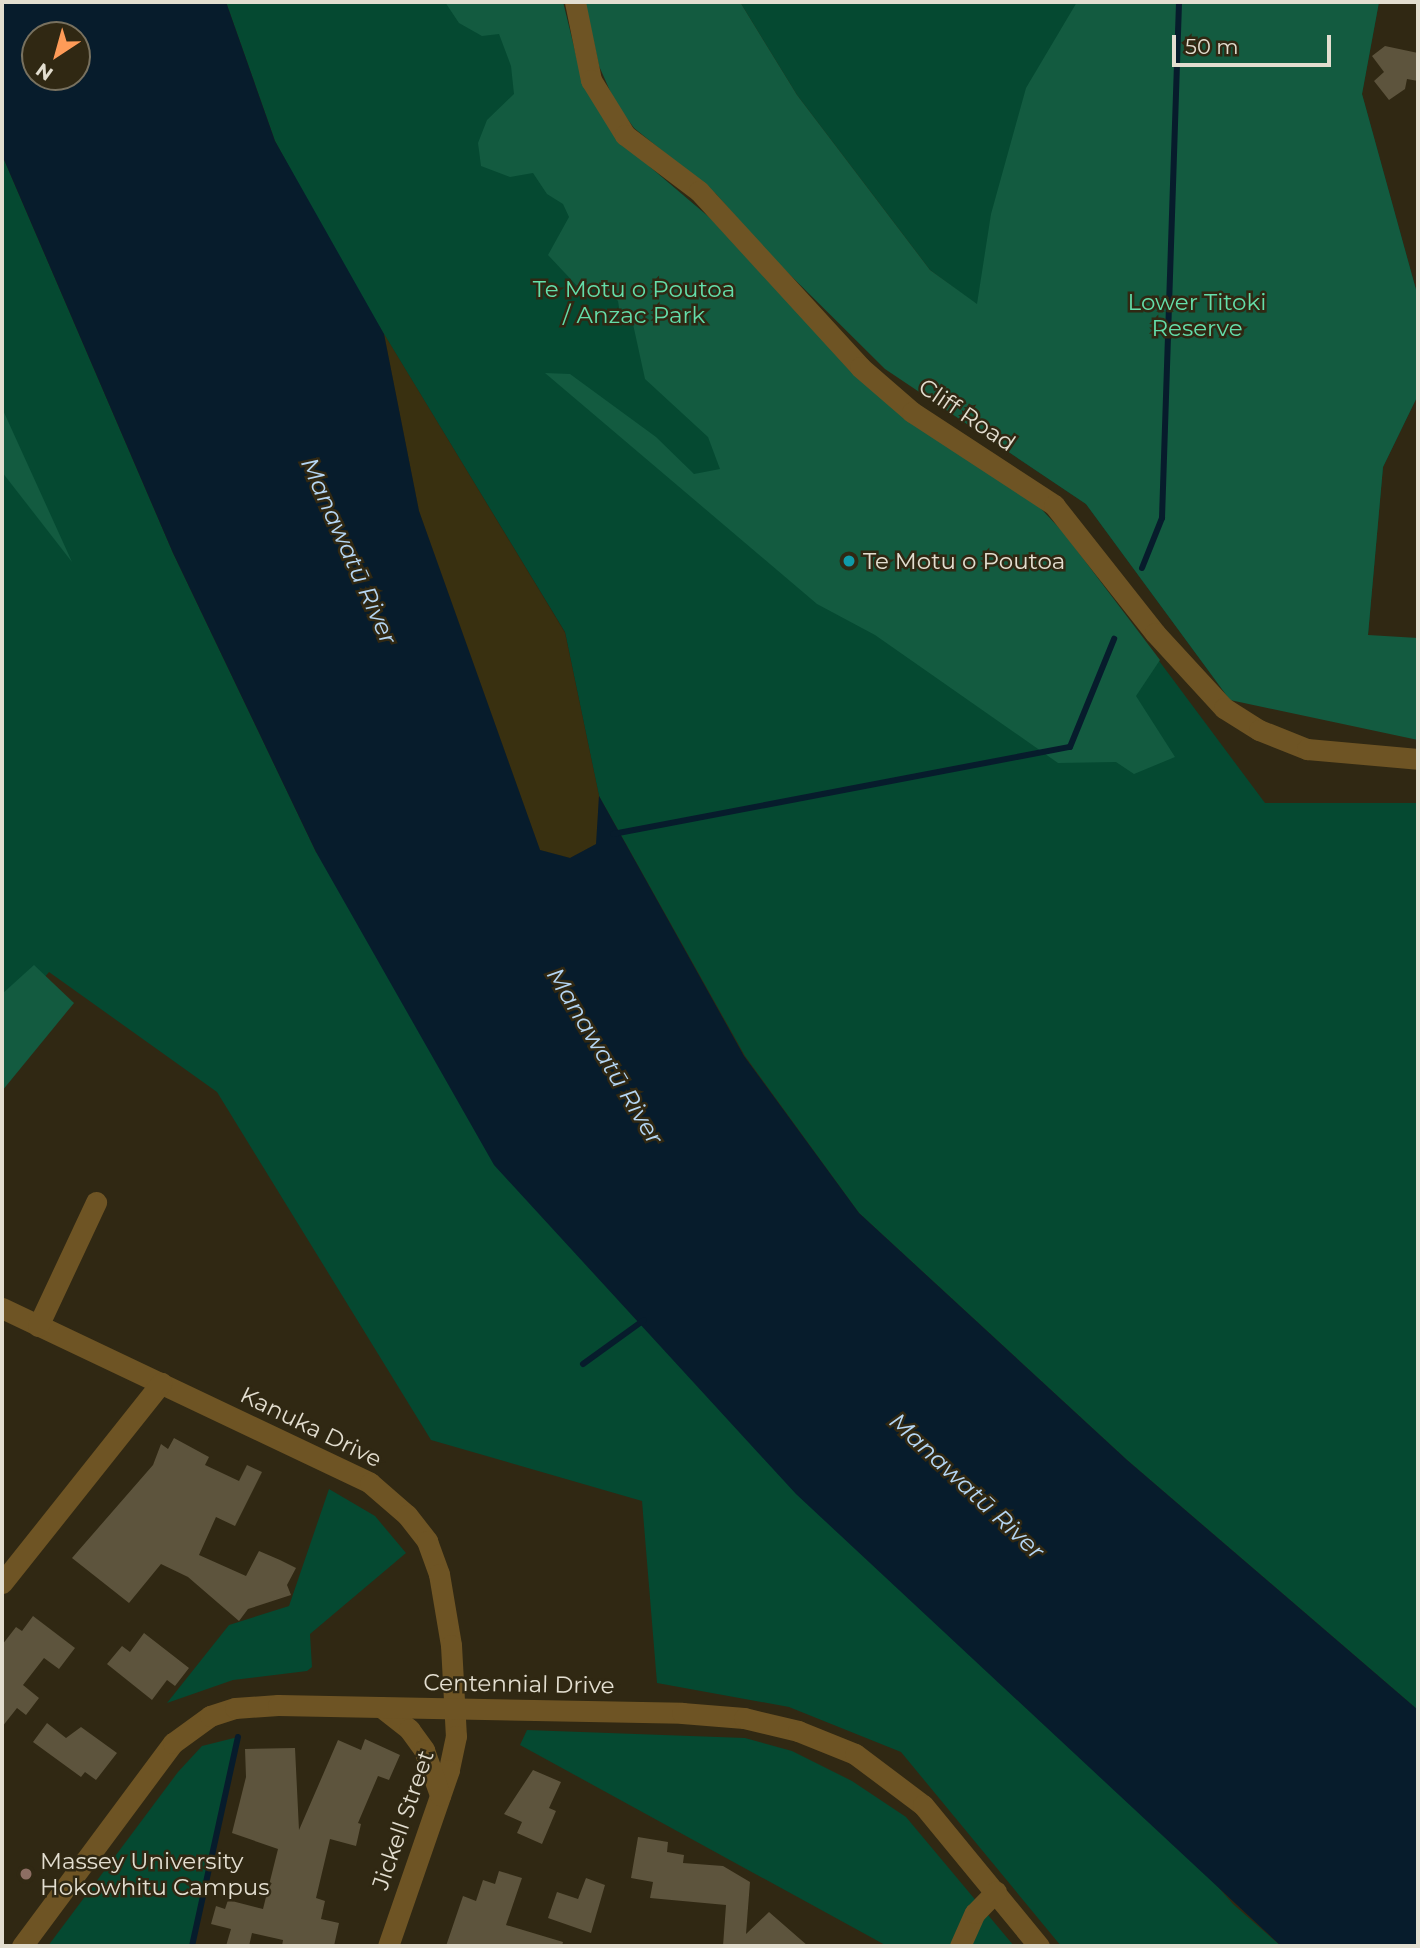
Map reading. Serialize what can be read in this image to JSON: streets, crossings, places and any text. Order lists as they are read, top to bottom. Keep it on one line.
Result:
{"streets":{"street":["Cliff Road","Kanuka Drive","Centennial Drive","Jickell Street"]},"crossings":[["Kanuka Drive","Centennial Drive"],["Kanuka Drive","Jickell Street"],["Centennial Drive","Jickell Street"]],"water":["Manawatū River"],"parks":["Te Motu o Poutoa / Anzac Park","Lower Titoki Reserve"],"places":["Te Motu o Poutoa","Massey University Hokowhitu Campus"],"scale_bar":"50 m","north":"bottom left"}
